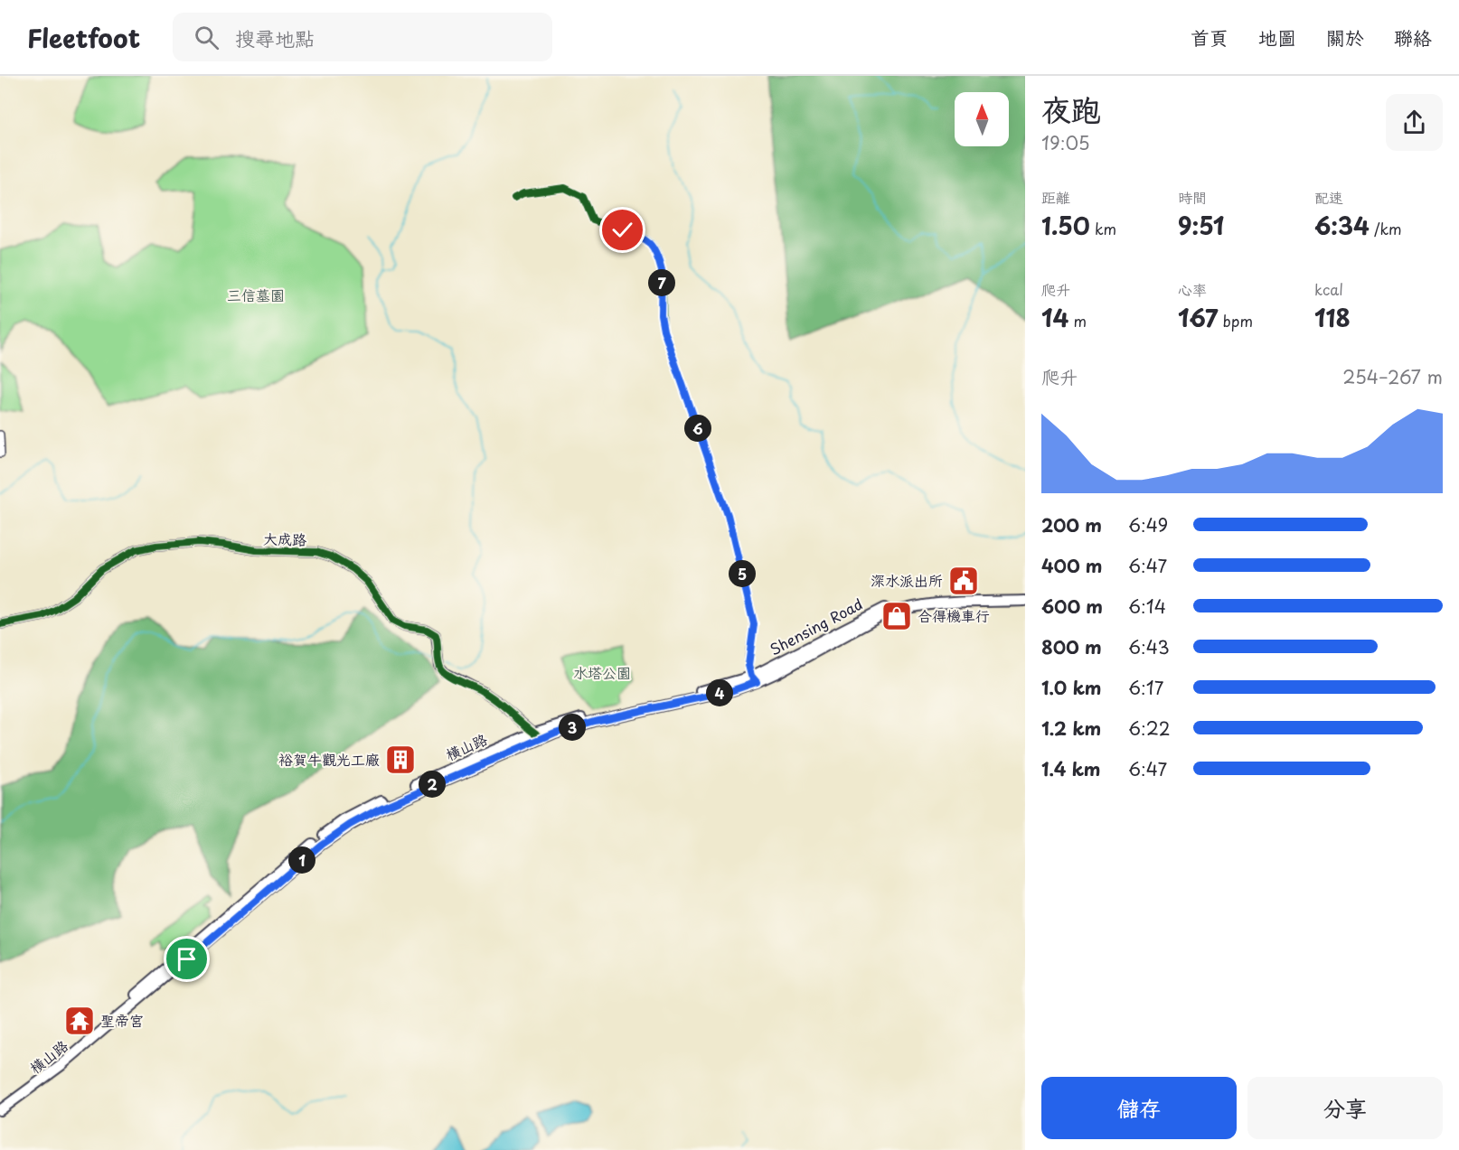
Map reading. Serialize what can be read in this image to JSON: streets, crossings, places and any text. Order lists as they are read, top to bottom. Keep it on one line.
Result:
{"streets":{"main road":["Shensing Road","橫山路"],"street":["大成路"]},"crossings":[["大成路","橫山路"]],"parks":["三信墓園","水塔公園"],"places":{"public building":["深水派出所"],"shop":["合得機車行"],"building":["裕賀牛觀光工廠"],"temple":["聖帝宮"]},"north":"top","page":{"header":"Fleetfoot","search":"搜尋地點","nav":["首頁","地圖","關於","聯絡"],"heading":["夜跑","19:05"],"stats":[["距離","1.50 km"],["時間","9:51"],["配速","6:34 /km"],["爬升","14 m"],["心率","167 bpm"],["kcal","118"]],"pins":["7","6","5","4","3","2","1"],"chart":["爬升","254–267 m"],"list":[{"name":"200 m","note":"6:49"},{"name":"400 m","note":"6:47"},{"name":"600 m","note":"6:14"},{"name":"800 m","note":"6:43"},{"name":"1.0 km","note":"6:17"},{"name":"1.2 km","note":"6:22"},{"name":"1.4 km","note":"6:47"}],"buttons":["儲存","分享"]}}
